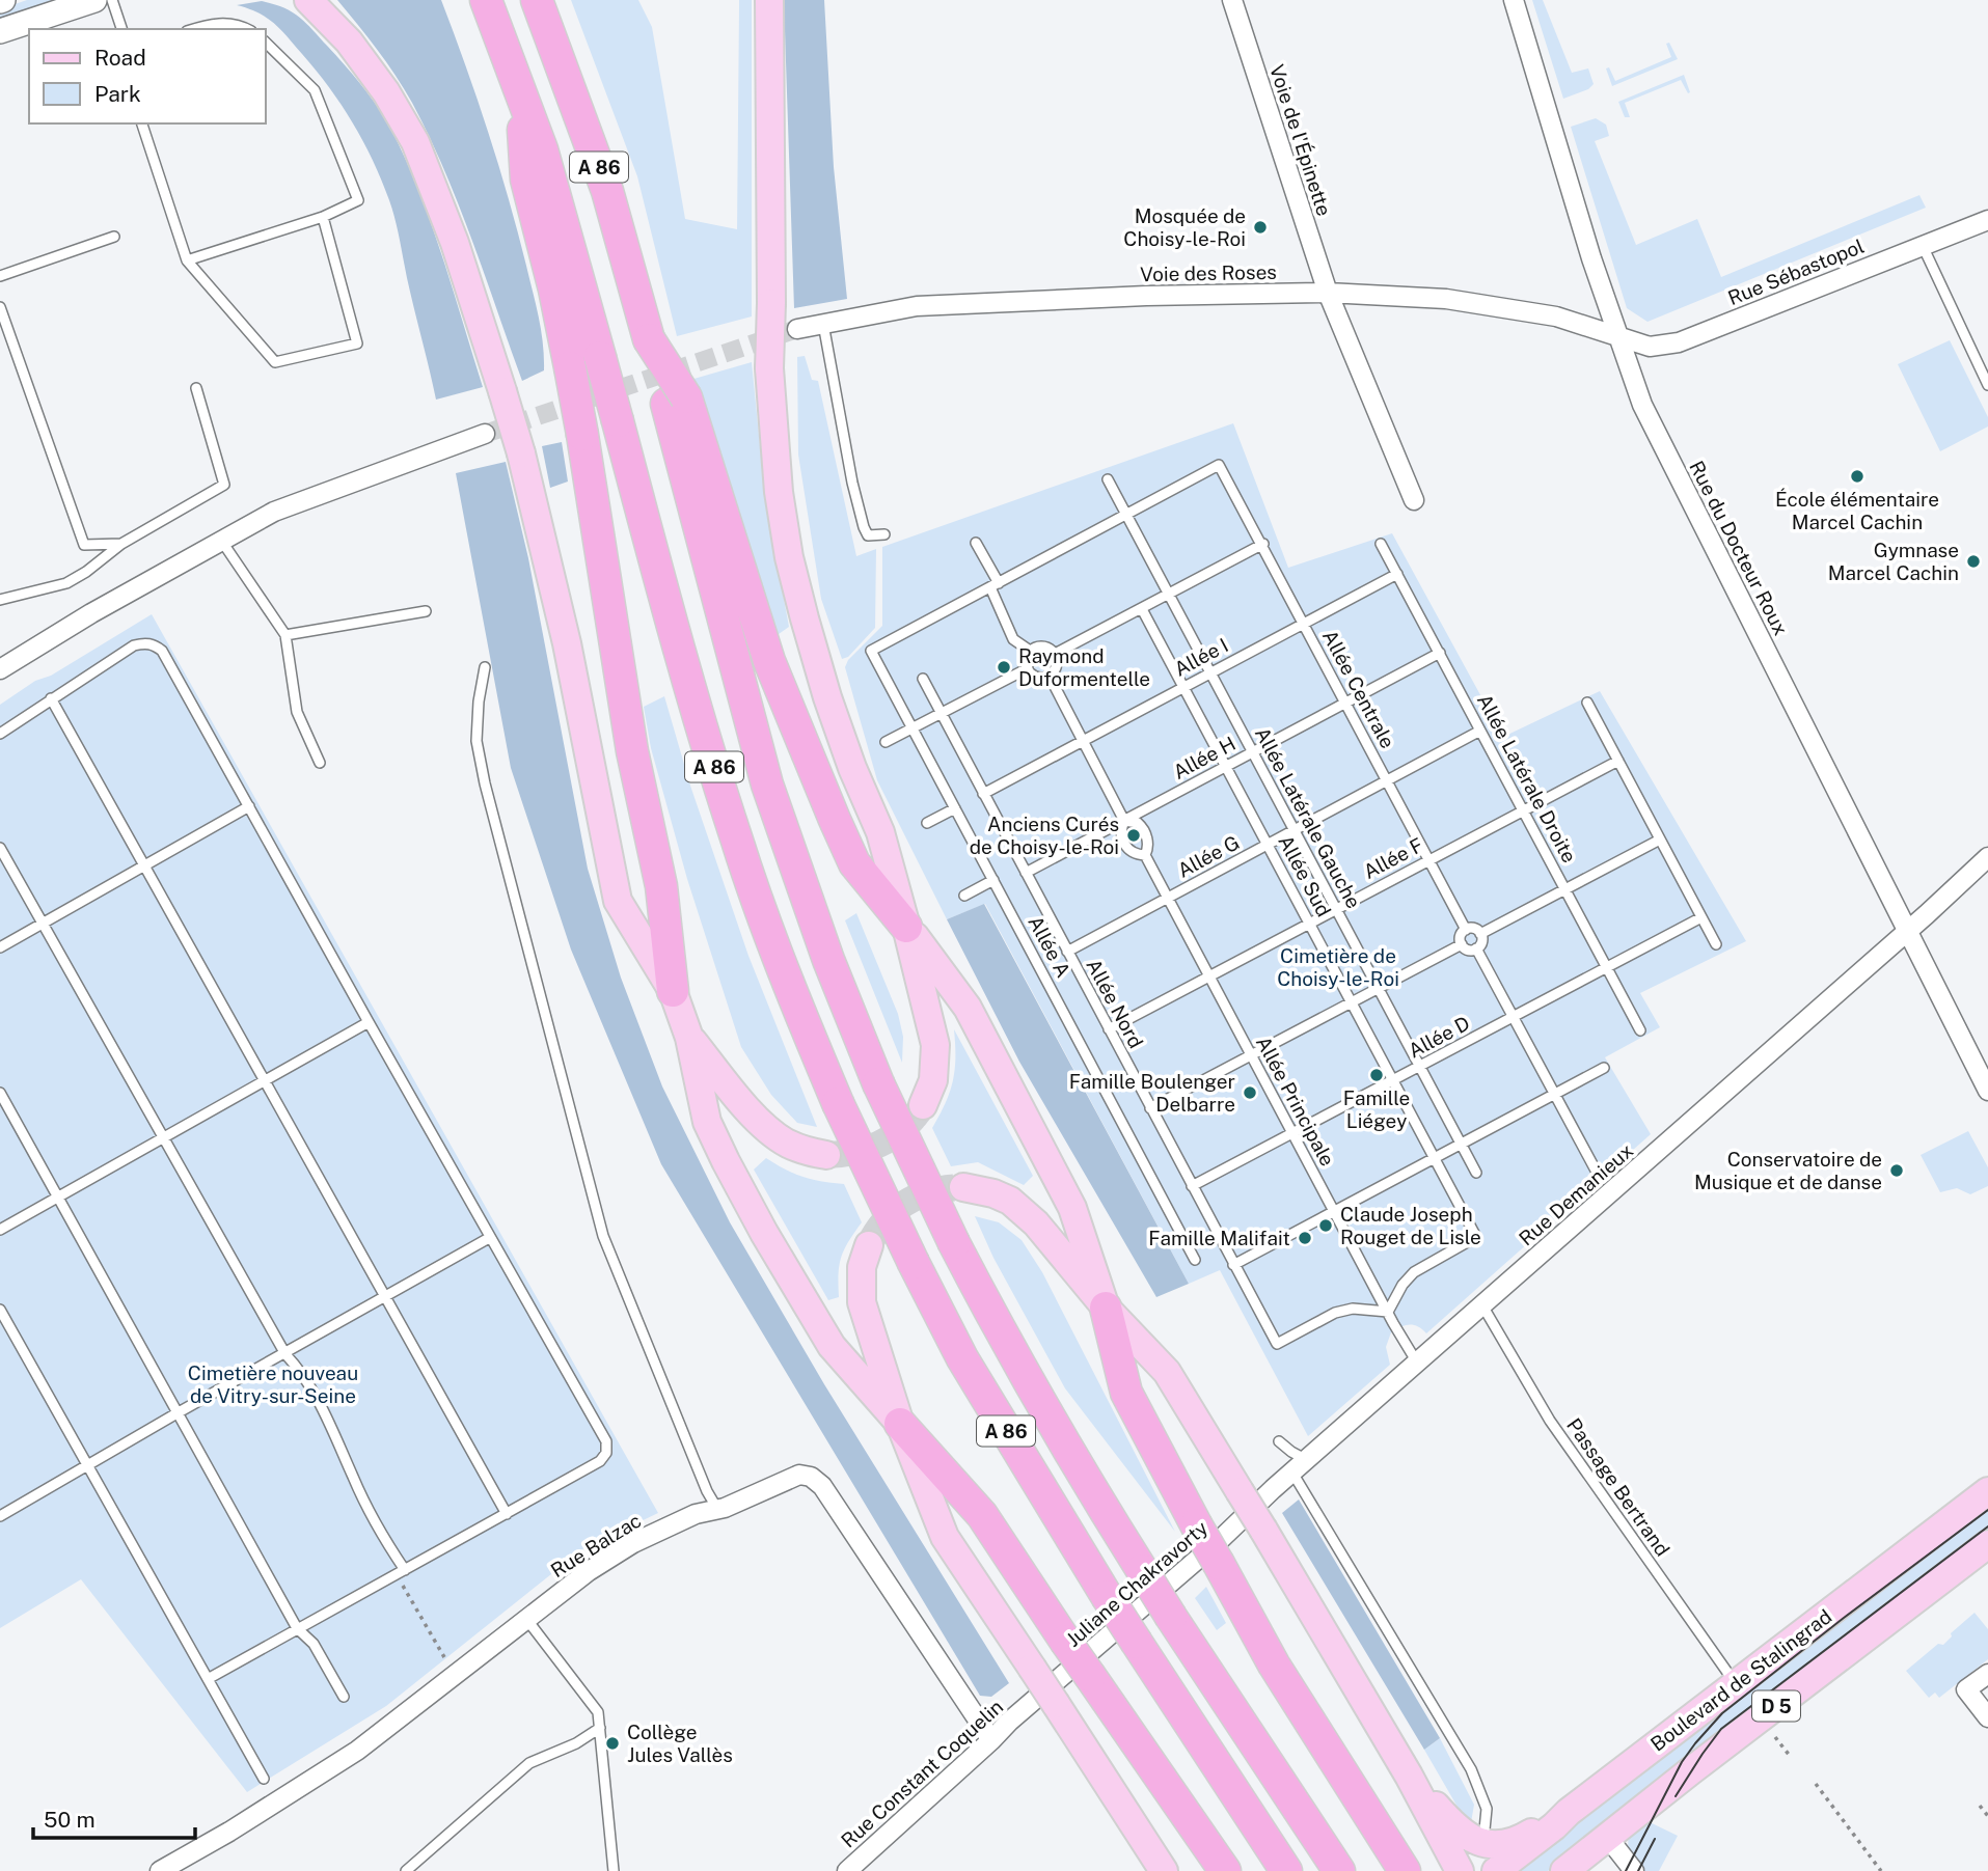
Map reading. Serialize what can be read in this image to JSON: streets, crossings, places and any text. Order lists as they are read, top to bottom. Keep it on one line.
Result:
{"streets":{"highway":["A 86"],"main road":["Boulevard de Stalingrad","D 5"],"street":["Voie de l'Épinette","Rue Sébastopol","Voie des Roses","Rue du Docteur Roux","Rue Demanieux","Rue Balzac","Juliane Chakravorty","Rue Constant Coquelin"],"lane":["Allée I","Allée Centrale","Allée H","Allée Latérale Droite","Allée Latérale Gauche","Allée G","Allée F","Allée Sud","Allée A","Allée Nord","Allée D","Allée Principale","Passage Bertrand"]},"crossings":[["Voie de l'Épinette","Voie des Roses"],["Rue Sébastopol","Voie des Roses"],["Rue Sébastopol","Rue du Docteur Roux"],["Voie des Roses","Rue du Docteur Roux"],["Rue du Docteur Roux","Rue Demanieux"],["Allée I","Allée Centrale"],["Allée I","Allée Latérale Droite"],["Allée I","Allée Latérale Gauche"],["Allée I","Allée Sud"],["Allée I","Allée Nord"],["Allée I","Allée Principale"],["Allée Centrale","Allée H"],["Allée Centrale","Allée Latérale Gauche"],["Allée Centrale","Allée G"],["Allée Centrale","Allée F"],["Allée H","Allée Latérale Droite"],["Allée H","Allée Latérale Gauche"],["Allée H","Allée Sud"],["Allée H","Allée Nord"],["Allée H","Allée Principale"],["Allée Latérale Droite","Allée G"],["Allée Latérale Droite","Allée F"],["Allée Latérale Droite","Allée D"],["Allée Latérale Gauche","Allée G"],["Allée Latérale Gauche","Allée F"],["Allée Latérale Gauche","Allée D"],["Allée G","Allée Sud"],["Allée G","Allée Nord"],["Allée G","Allée Principale"],["Allée F","Allée Sud"],["Allée F","Allée Nord"],["Allée F","Allée Principale"],["Allée Sud","Allée Nord"],["Allée Sud","Allée D"],["Allée Sud","Allée Principale"],["Allée Nord","Allée D"],["Allée Nord","Allée Principale"],["Allée D","Allée Principale"],["Allée Principale","Rue Demanieux"],["Rue Demanieux","Passage Bertrand"],["Rue Demanieux","Juliane Chakravorty"],["Passage Bertrand","Boulevard de Stalingrad"],["Rue Balzac","Rue Constant Coquelin"],["Juliane Chakravorty","Rue Constant Coquelin"]],"parks":["Cimetière de Choisy-le-Roi","Cimetière nouveau de Vitry-sur-Seine"],"places":["Mosquée de Choisy-le-Roi","École élémentaire Marcel Cachin","Gymnase Marcel Cachin","Raymond Duformentelle","Anciens Curés de Choisy-le-Roi","Famille Liégey","Famille Boulenger Delbarre","Conservatoire de Musique et de danse","Claude Joseph Rouget de Lisle","Famille Malifait","Collège Jules Vallès"],"legend":["Road","Park"],"scale_bar":"50 m"}
